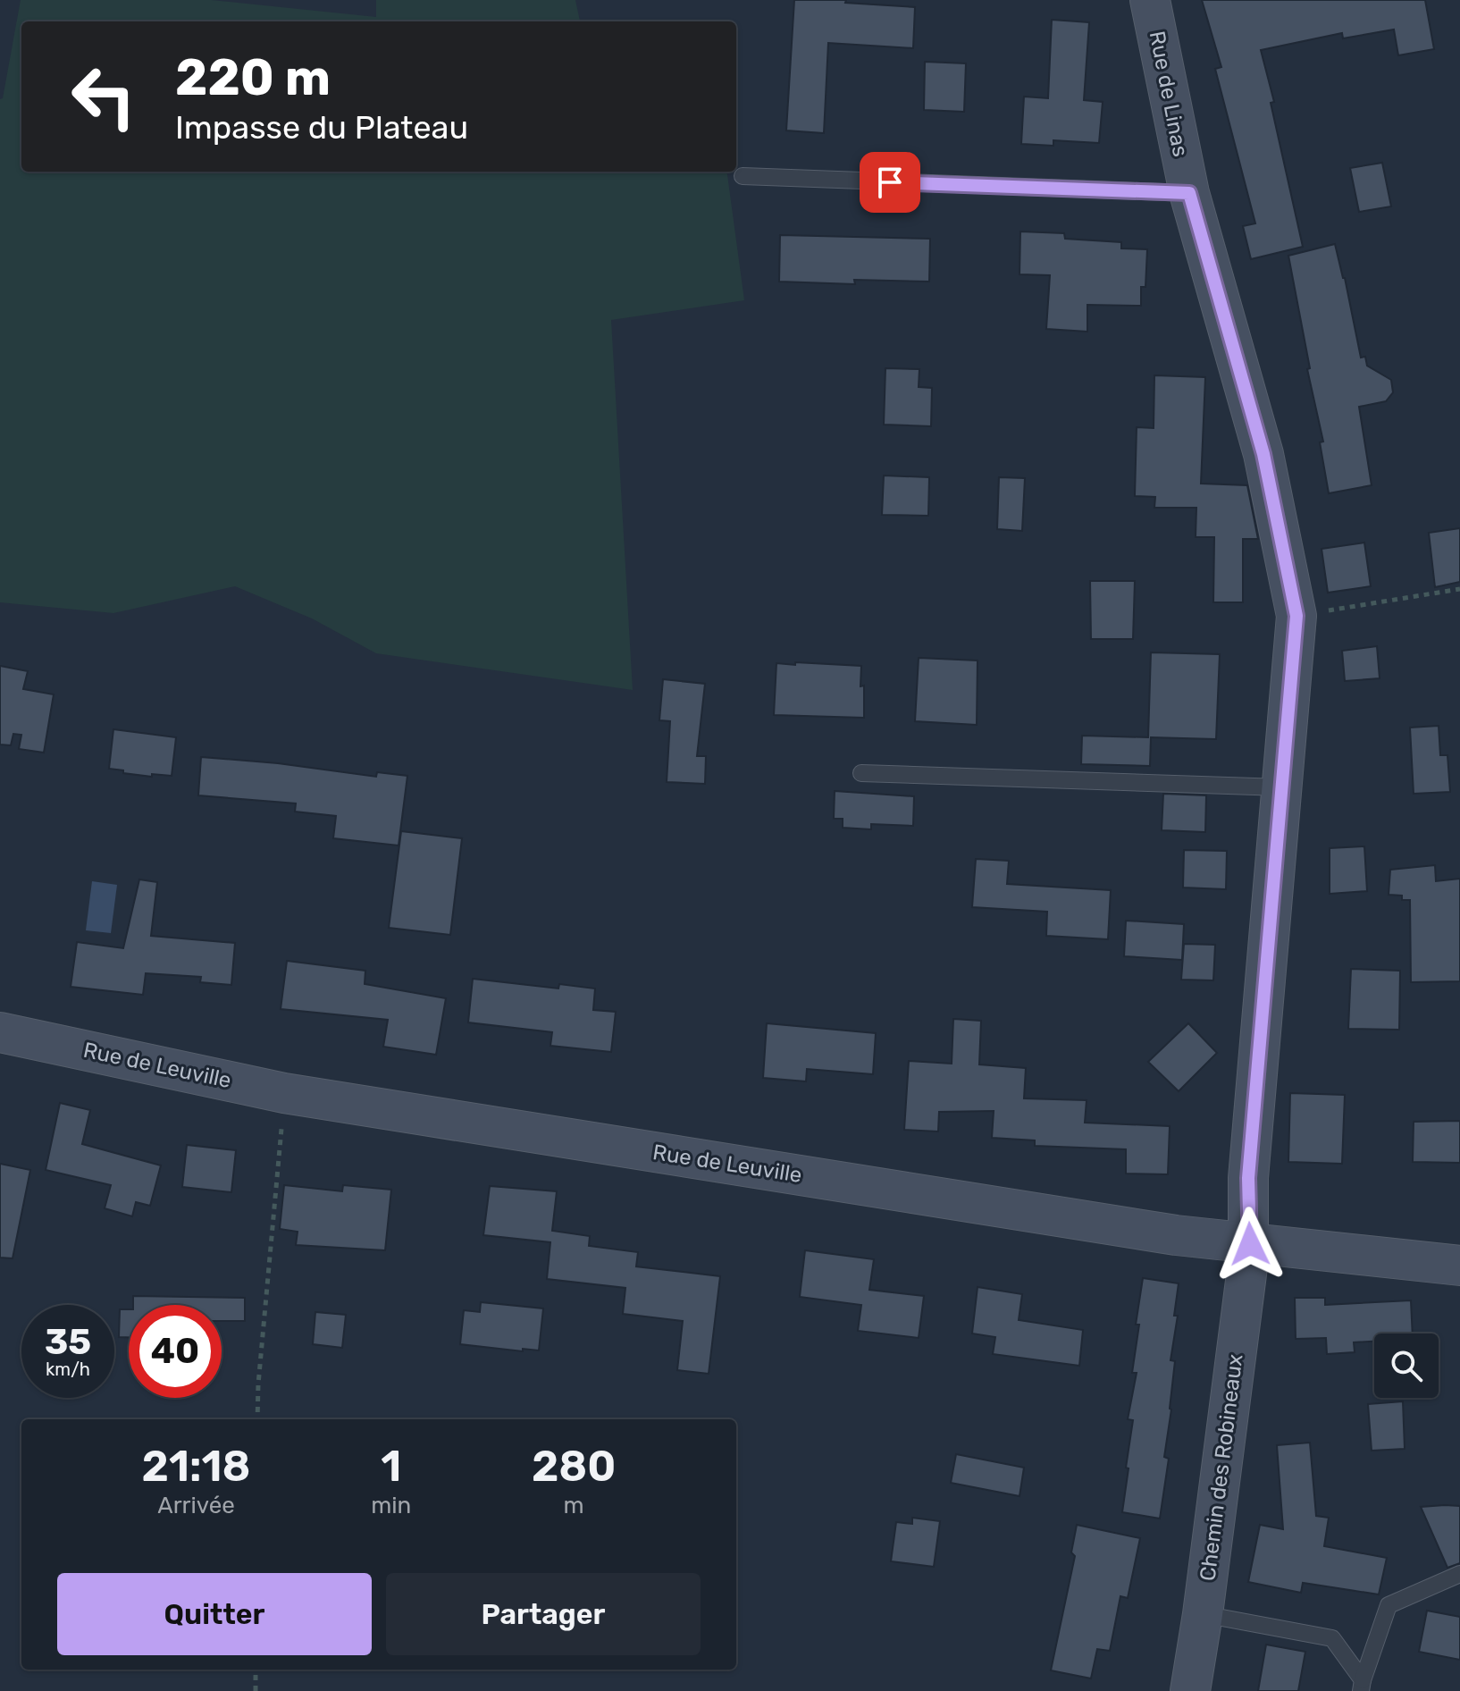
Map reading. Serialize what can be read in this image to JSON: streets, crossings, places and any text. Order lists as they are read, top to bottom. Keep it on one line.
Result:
{"streets":{"street":["Rue de Linas","Rue de Leuville","Chemin des Robineaux"]},"crossings":[["Rue de Linas","Rue de Leuville"],["Rue de Linas","Chemin des Robineaux"],["Rue de Leuville","Chemin des Robineaux"]],"page":{"turn":["220 m","Impasse du Plateau"],"speed":"35 km/h","limit":"40","eta":["21:18","Arrivée","1","min","280","m"],"buttons":["Quitter","Partager"]}}
